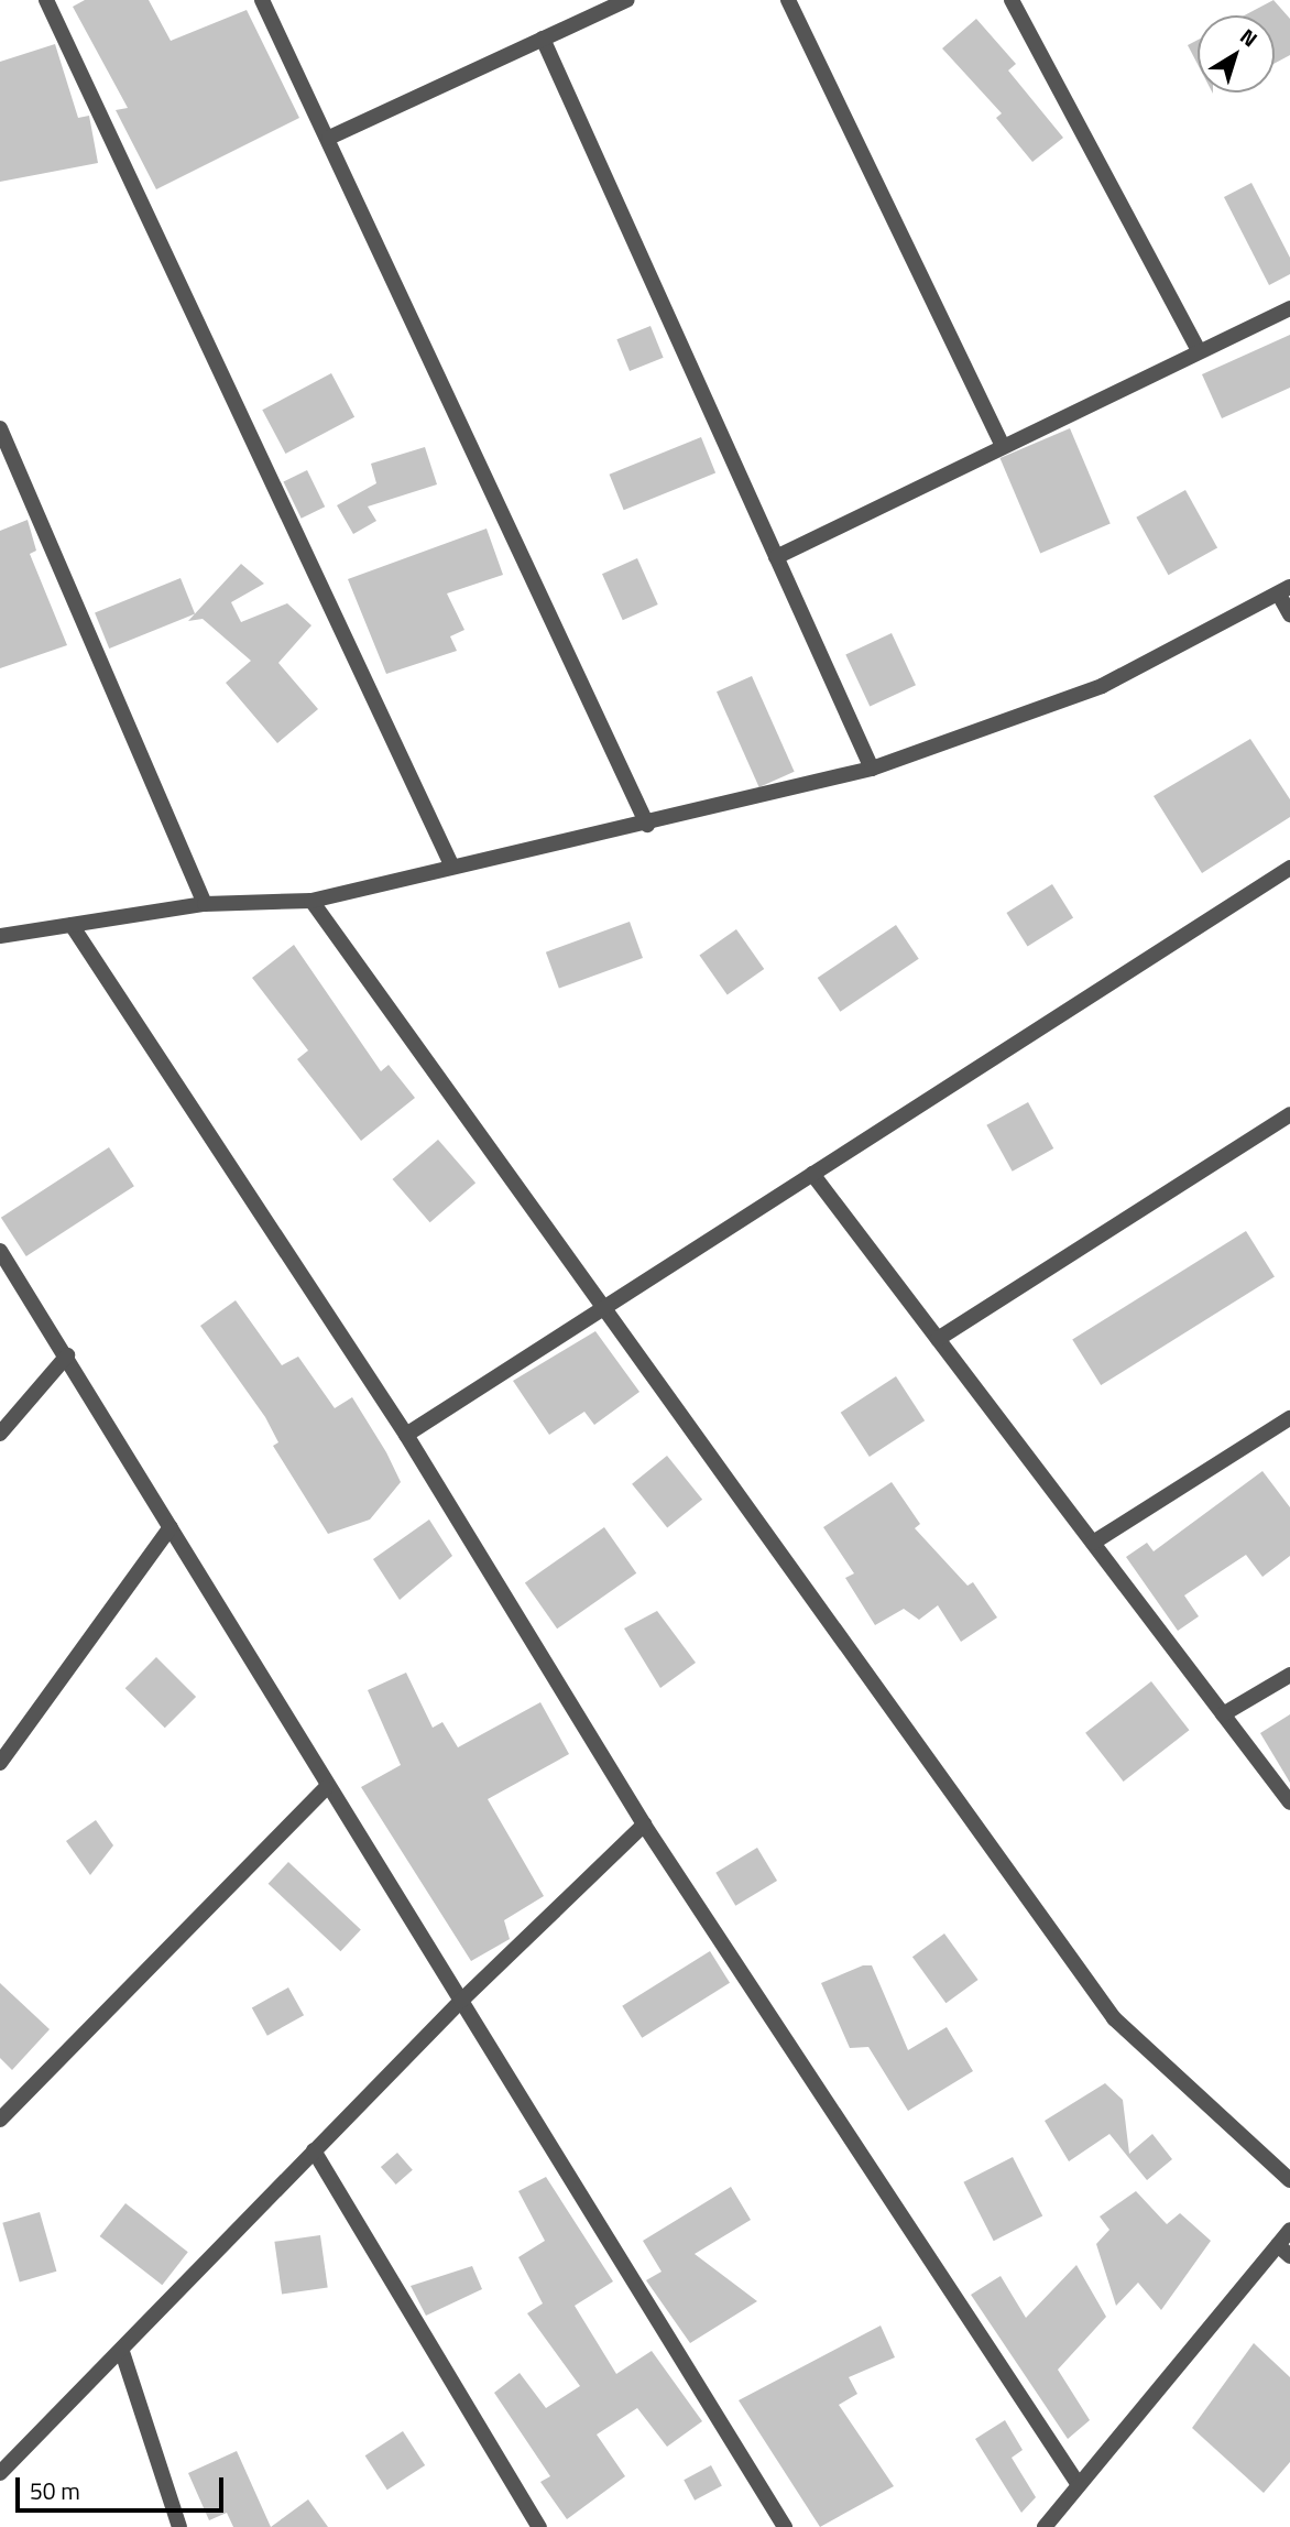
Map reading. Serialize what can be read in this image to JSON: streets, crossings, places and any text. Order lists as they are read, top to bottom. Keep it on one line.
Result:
{"scale_bar":"50 m","north":"top right"}
